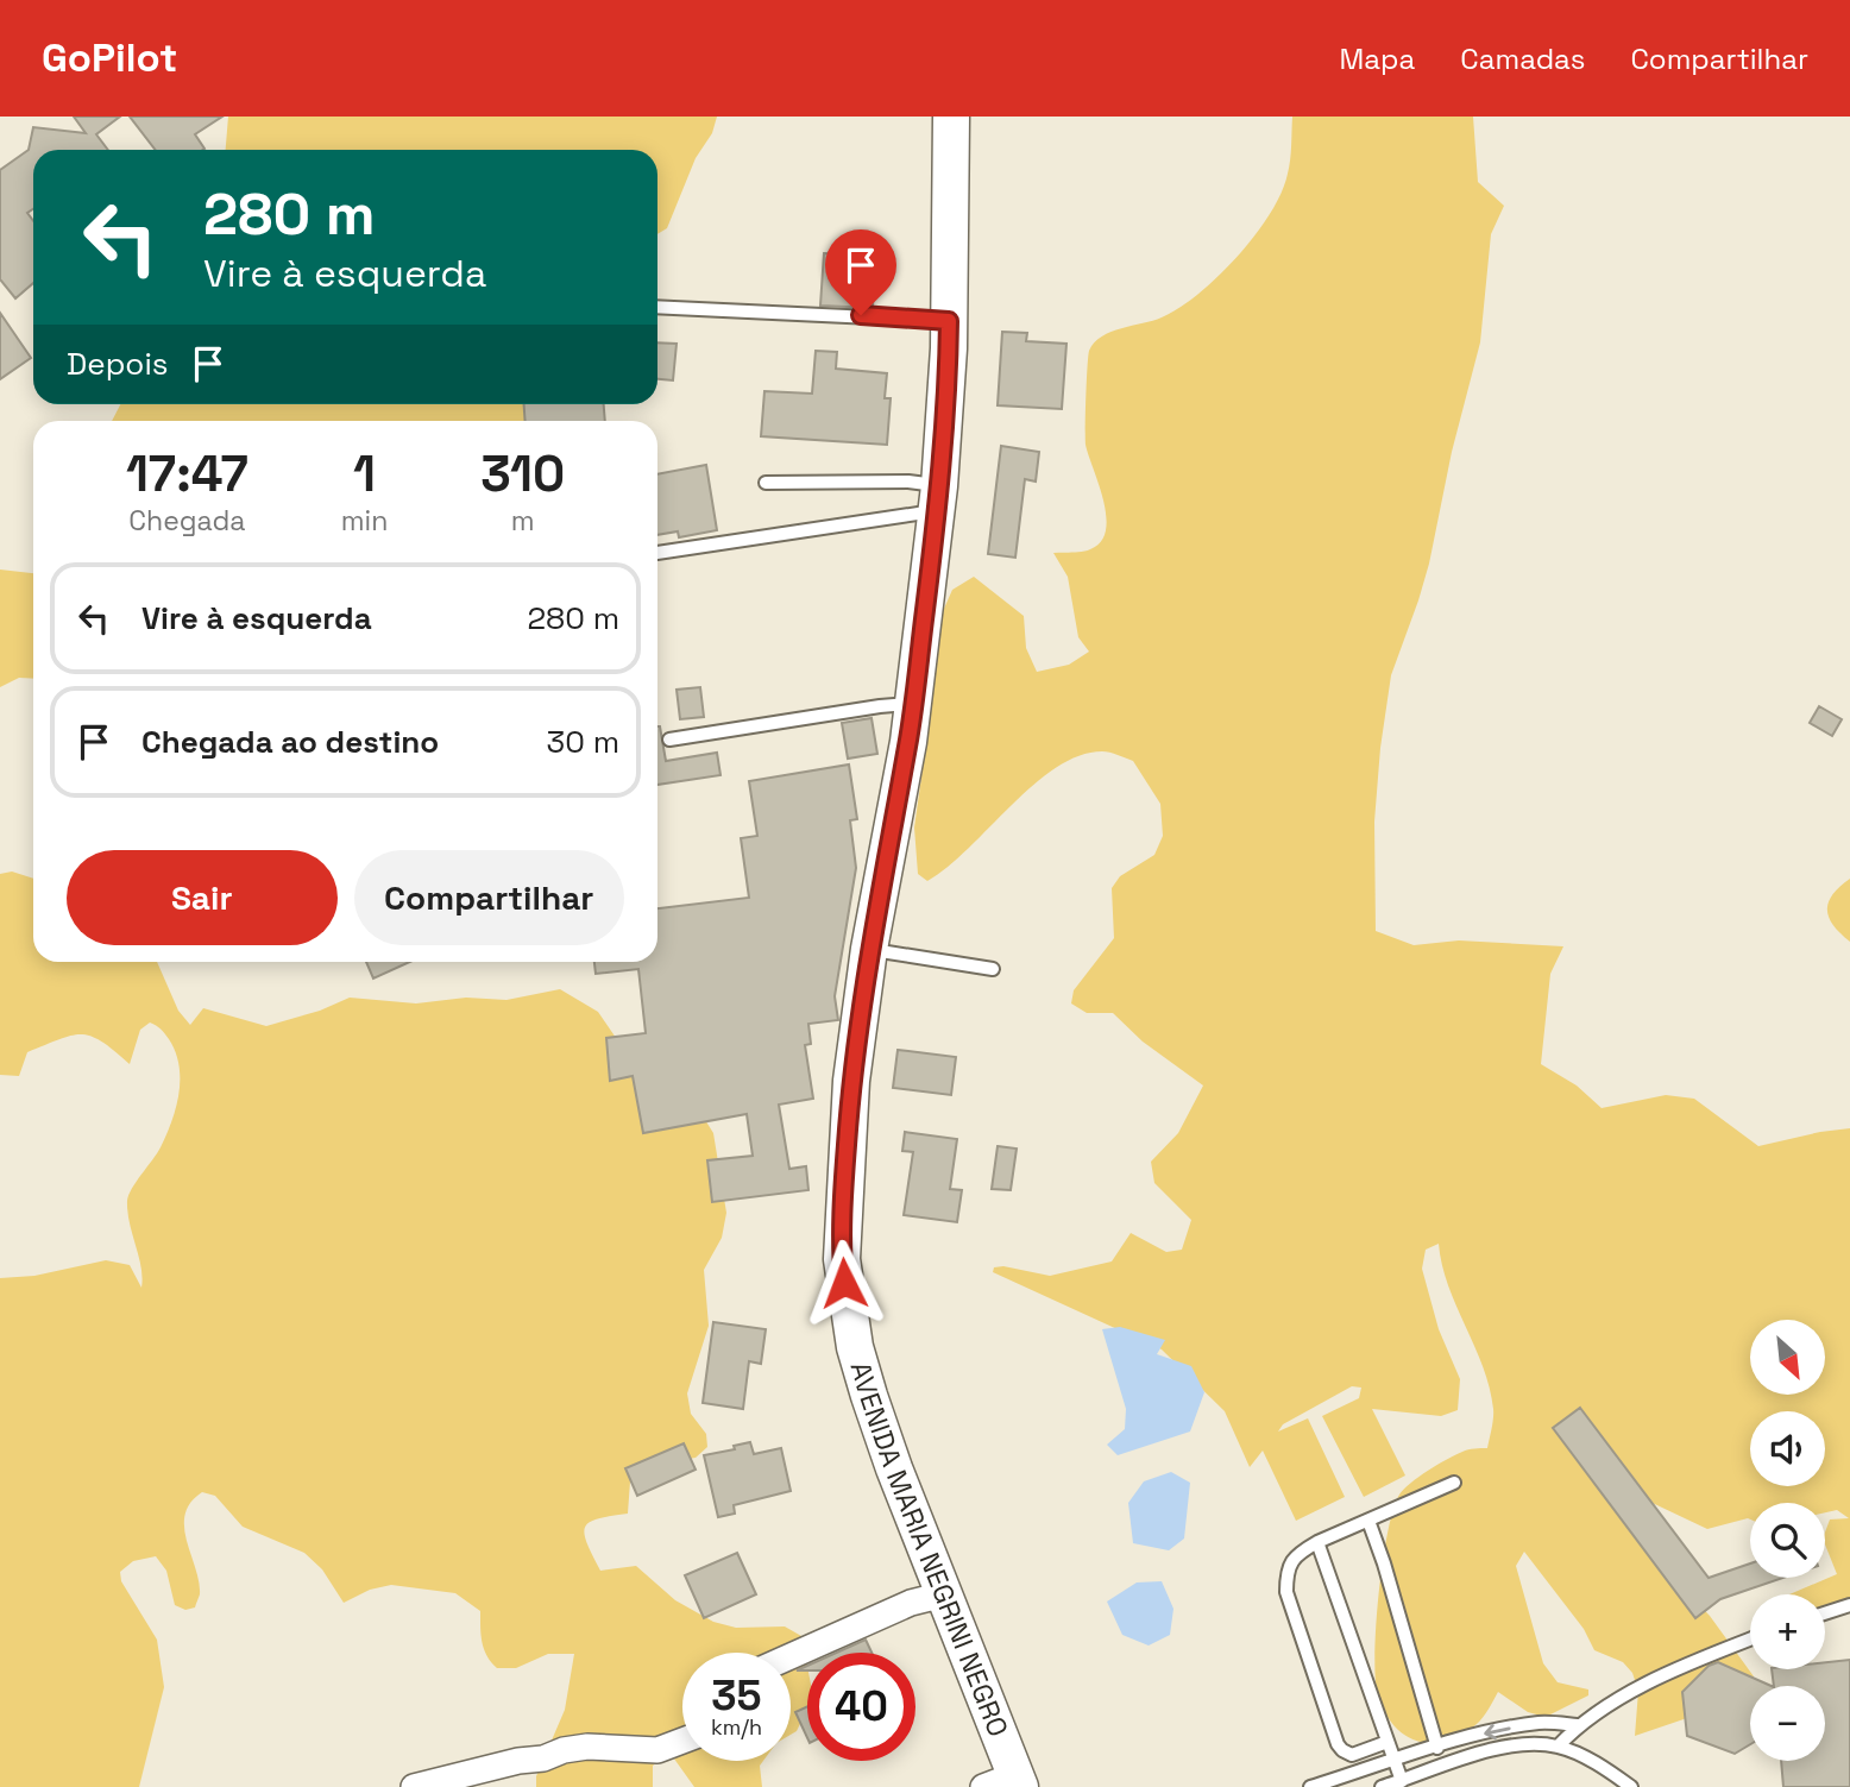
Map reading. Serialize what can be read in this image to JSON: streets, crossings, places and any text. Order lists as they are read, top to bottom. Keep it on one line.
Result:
{"streets":{"street":["AVENIDA MARIA NEGRINI NEGRO"]},"north":"bottom right","page":{"header":"GoPilot","nav":["Mapa","Camadas","Compartilhar"],"turn":["280 m","Vire à esquerda"],"then":"Depois","eta":["17:47","Chegada","1","min","310","m"],"list":[{"name":"Vire à esquerda","value":"280 m"},{"name":"Chegada ao destino","value":"30 m"}],"buttons":["Sair","Compartilhar"],"map_buttons":["+","−"],"speed":"35 km/h","limit":"40"}}
